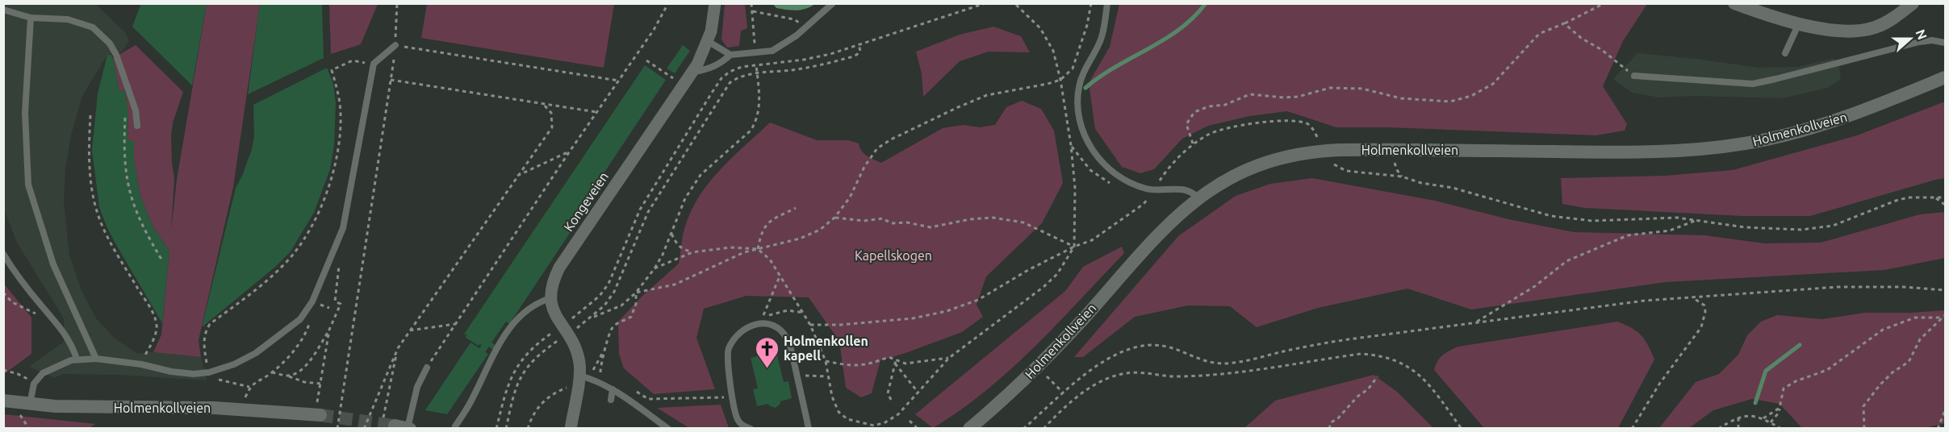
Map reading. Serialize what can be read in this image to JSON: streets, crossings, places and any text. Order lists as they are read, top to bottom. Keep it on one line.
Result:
{"streets":{"main road":["Holmenkollveien"],"street":["Kongeveien"]},"parks":["Kapellskogen"],"places":{"church":["Holmenkollen kapell"]},"north":"right"}
